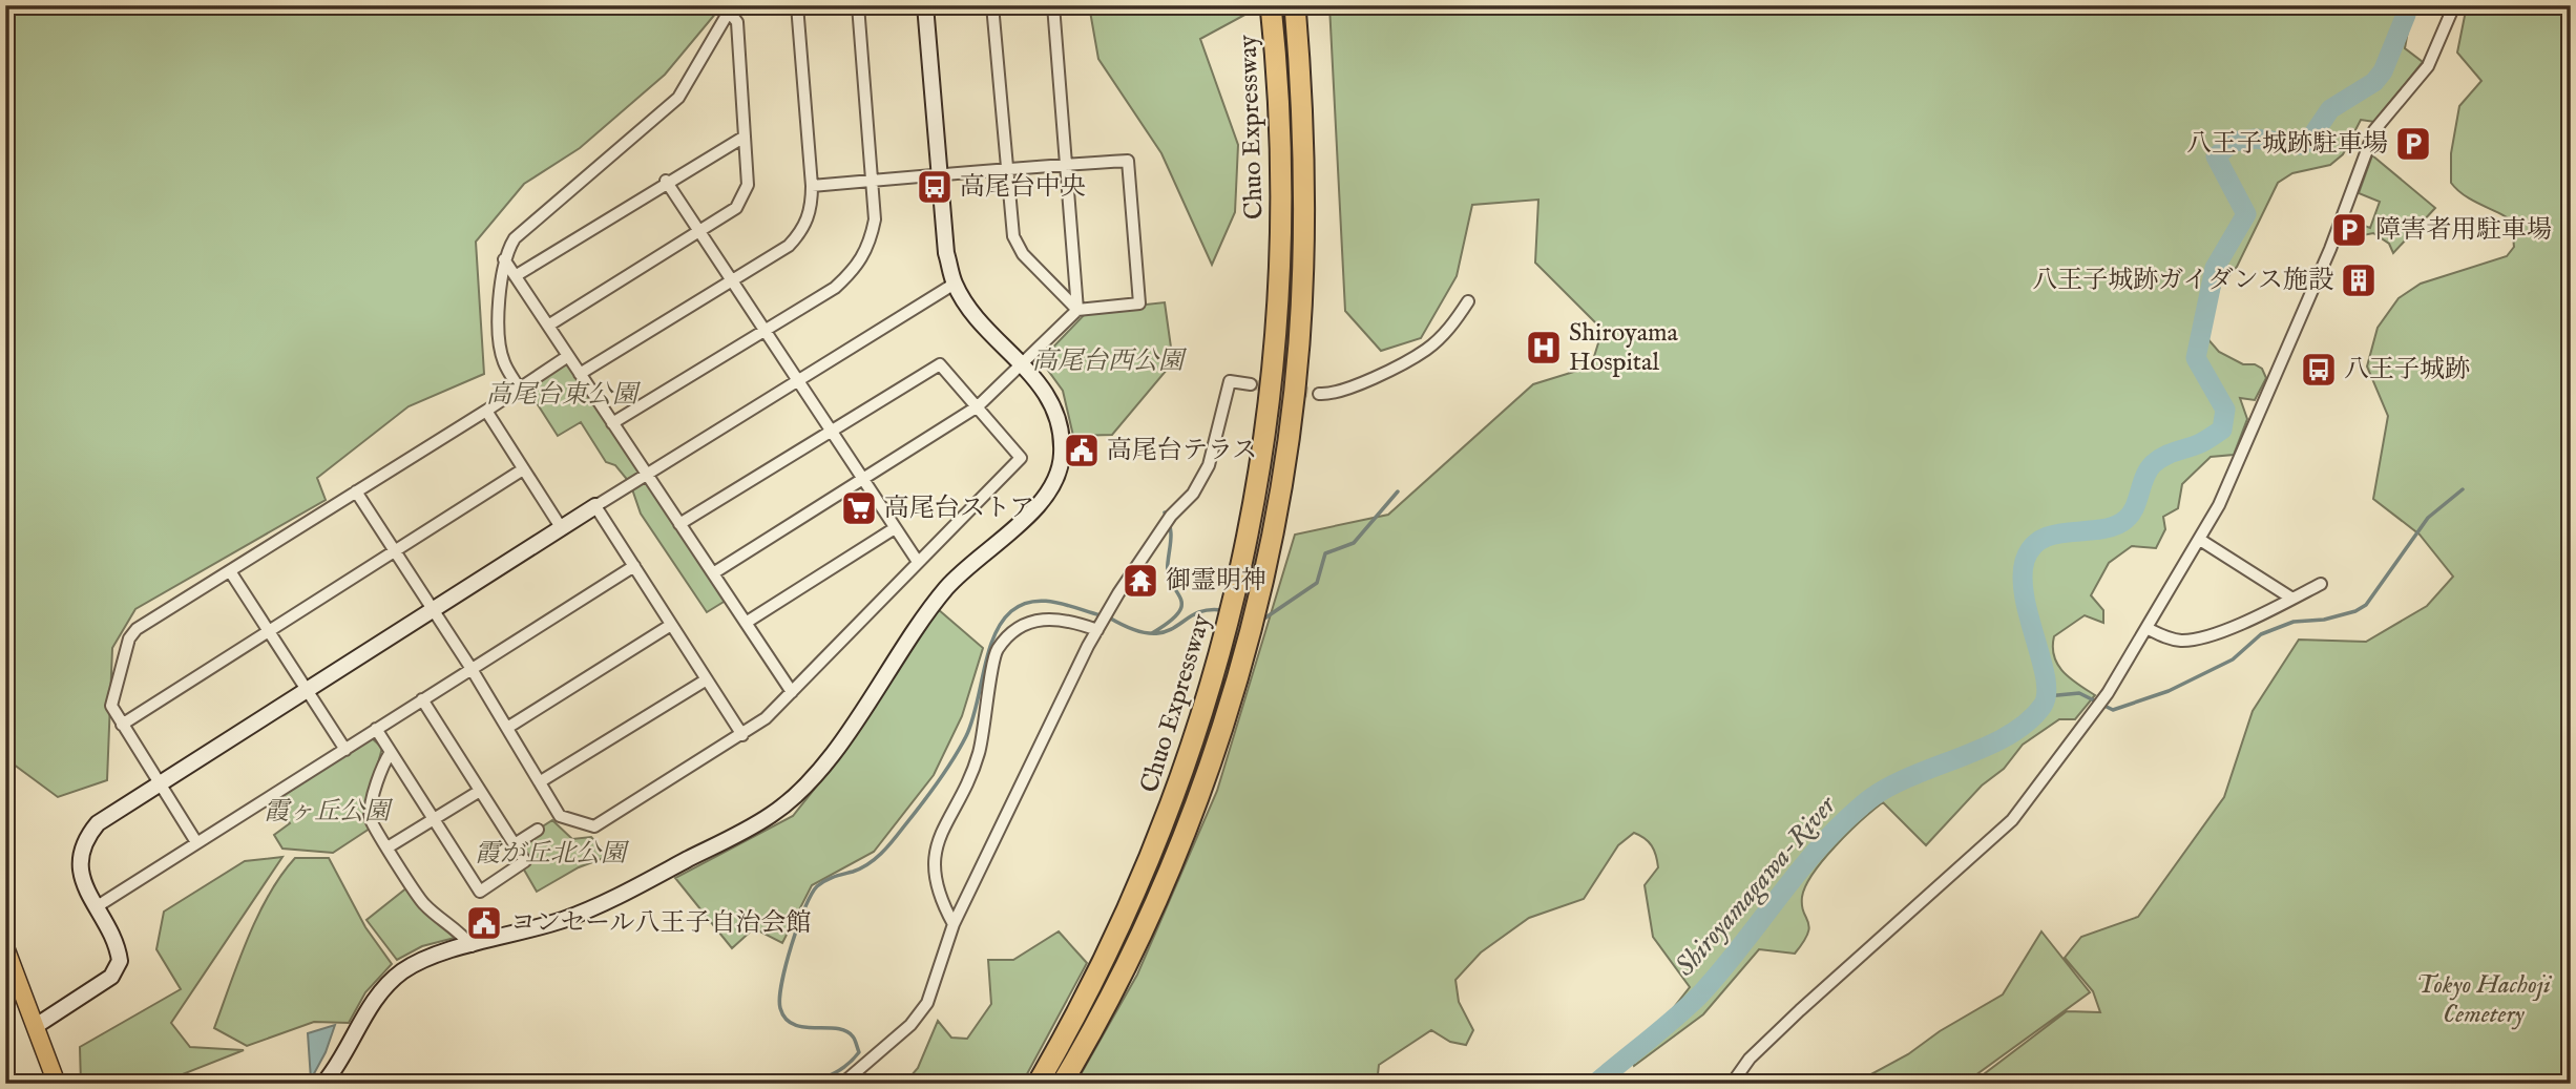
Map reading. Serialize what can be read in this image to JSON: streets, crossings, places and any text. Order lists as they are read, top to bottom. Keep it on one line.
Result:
{"streets":{"highway":["Chuo Expressway"]},"water":["Shiroyamagawa-River"],"parks":["高尾台西公園","高尾台東公園","霞ヶ丘公園","霞が丘北公園","Tokyo Hachoji Cemetery"],"places":{"parking":["八王子城跡駐車場","障害者用駐車場"],"bus stop":["高尾台中央","八王子城跡"],"building":["八王子城跡ガイダンス施設"],"hospital":["Shiroyama Hospital"],"public building":["高尾台テラス","コンセール八王子自治会館"],"supermarket":["高尾台ストア"],"temple":["御霊明神"]}}
